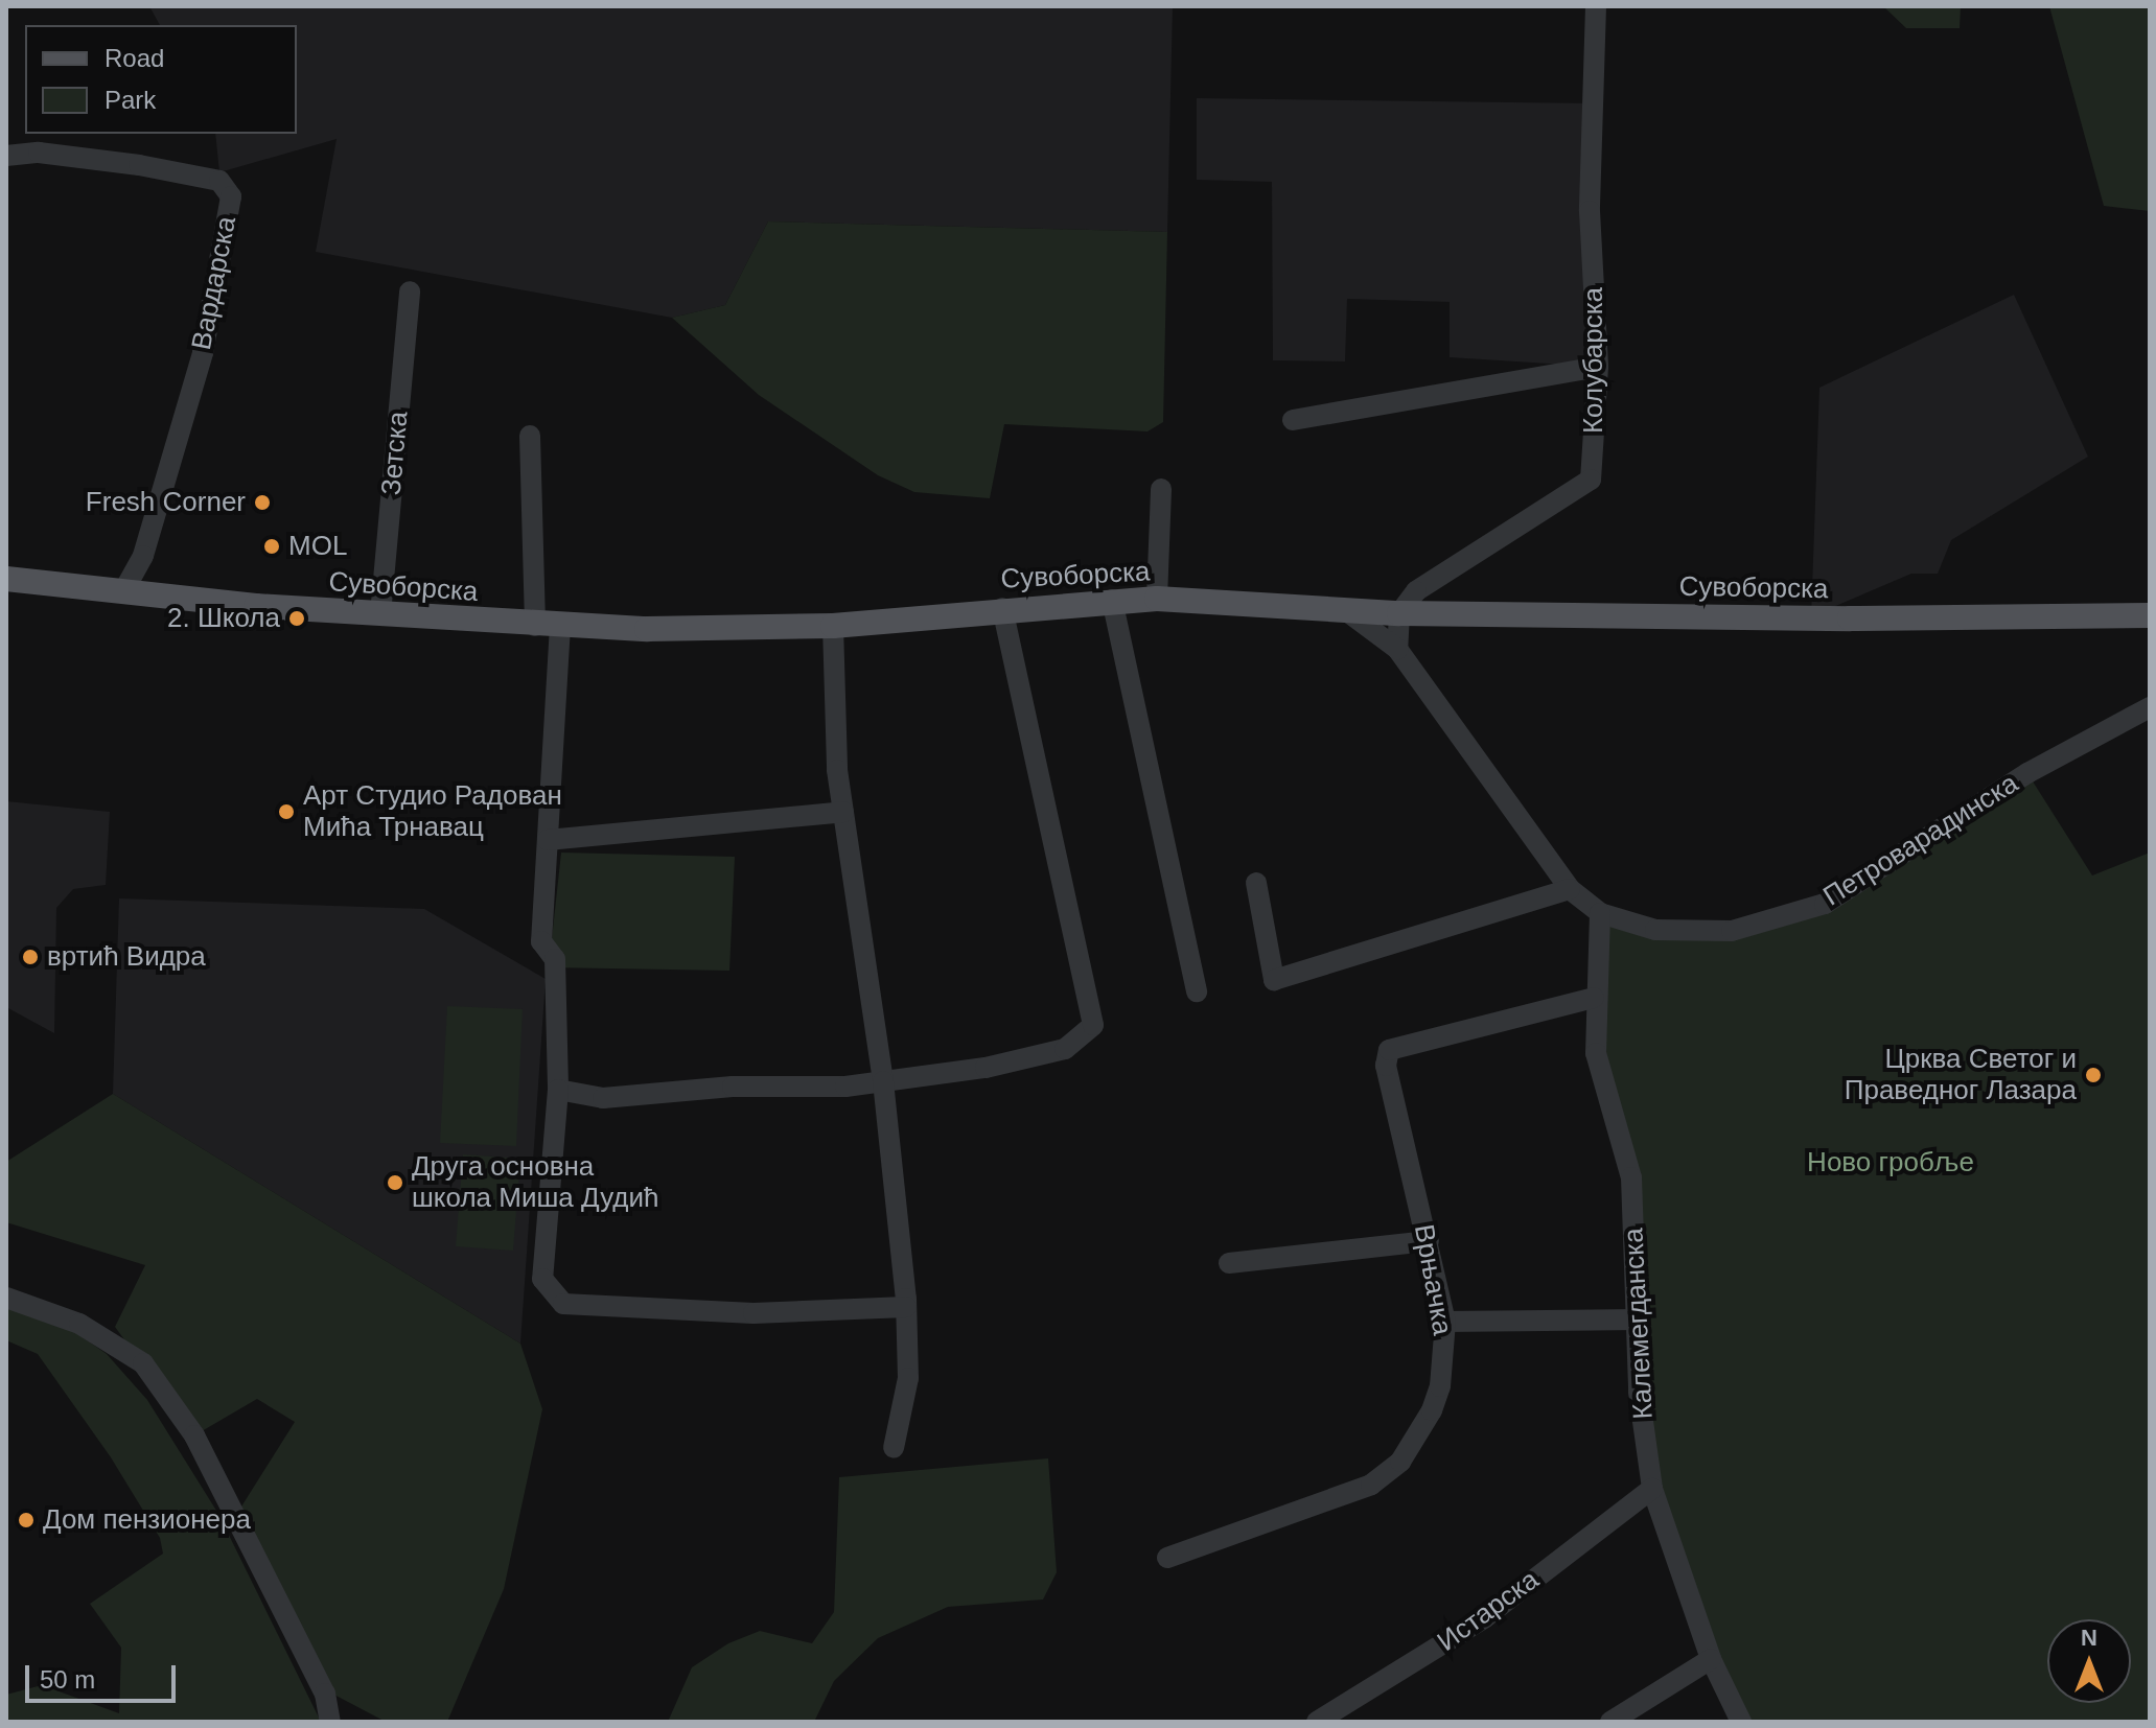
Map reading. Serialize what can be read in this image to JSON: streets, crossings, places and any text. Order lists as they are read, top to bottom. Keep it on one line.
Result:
{"streets":{"main road":["Сувоборска"],"street":["Вардарска","Колубарска","Зетска","Петроварадинска","Врњачка","Калемегданска","Истарска"]},"crossings":[["Вардарска","Сувоборска"],["Колубарска","Сувоборска"],["Зетска","Сувоборска"],["Сувоборска","Петроварадинска"],["Петроварадинска","Калемегданска"],["Врњачка","Калемегданска"],["Калемегданска","Истарска"]],"parks":["Ново гробље"],"places":["Fresh Corner","MOL","2. Школа","Арт Студио Радован Мића Трнавац","вртић Видра","Црква Светог и Праведног Лазара","Друга основна школа Миша Дудић","Дом пензионера"],"legend":["Road","Park"],"scale_bar":"50 m","north":"top"}
